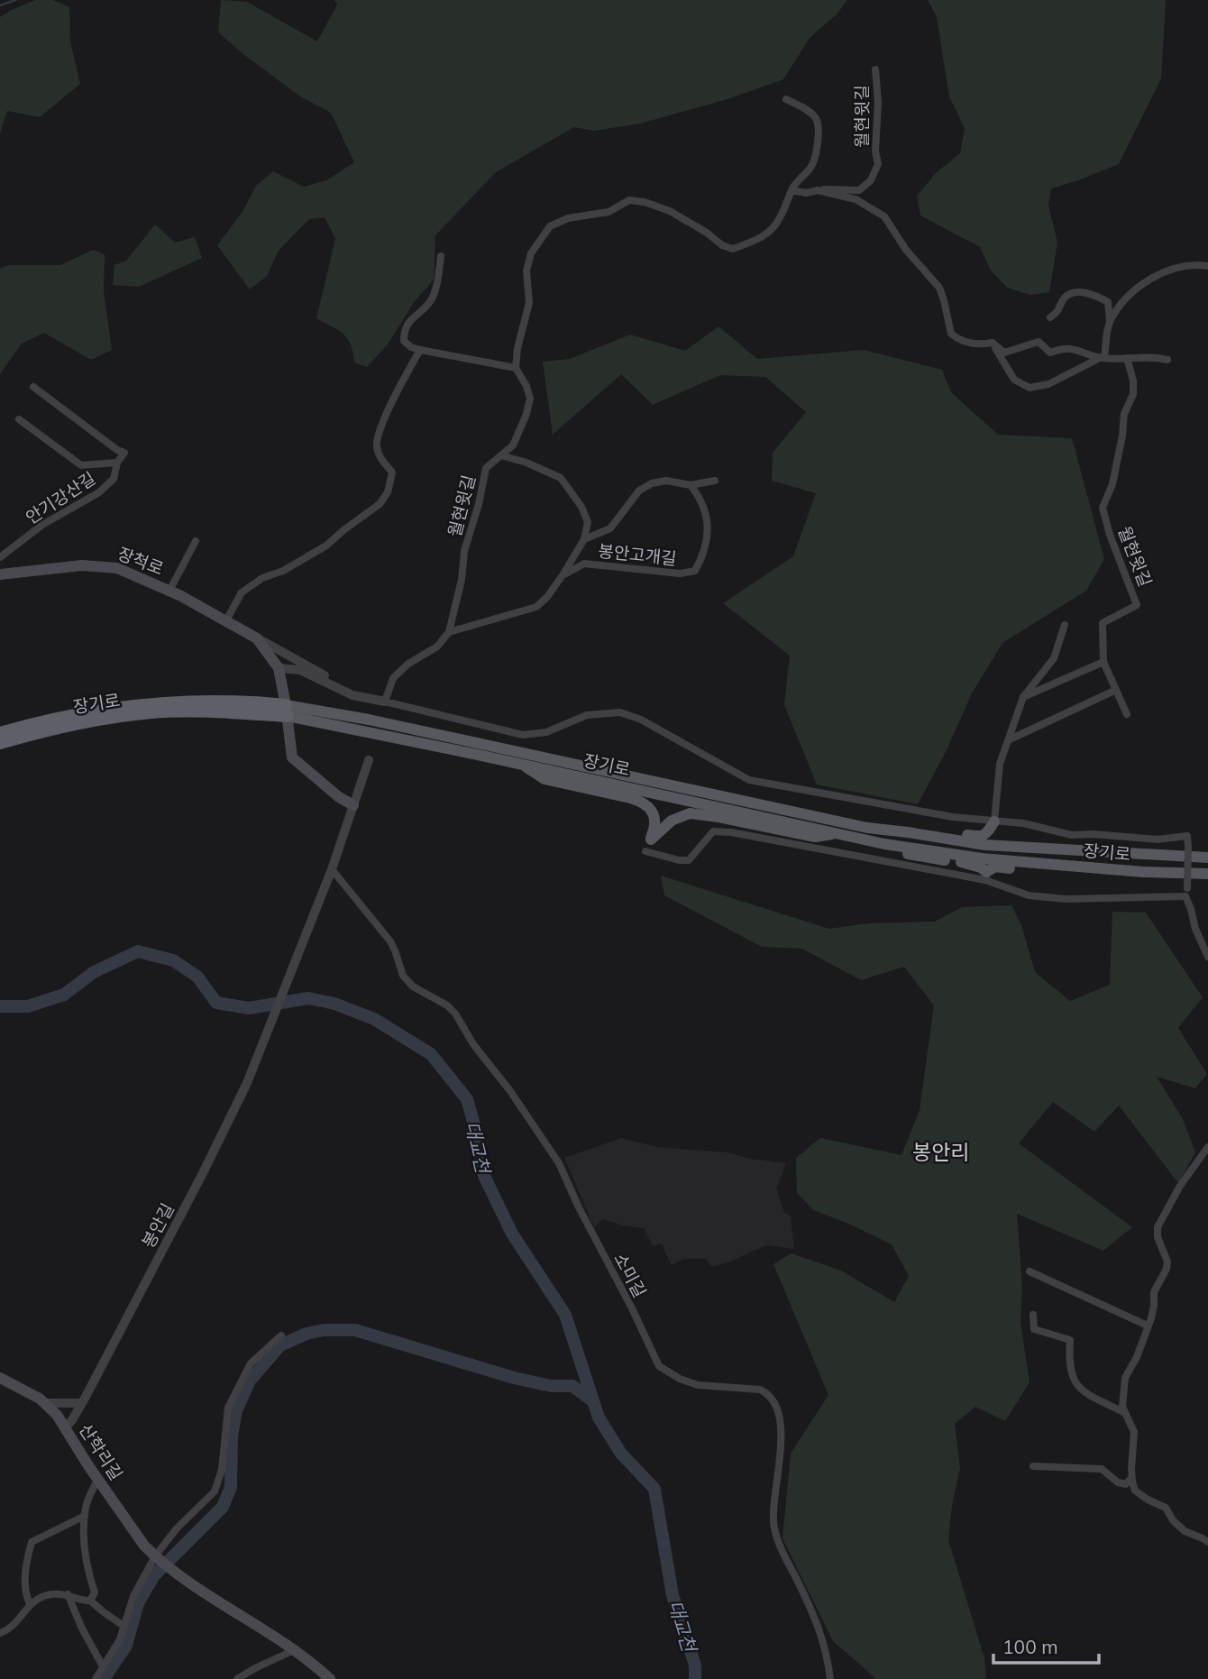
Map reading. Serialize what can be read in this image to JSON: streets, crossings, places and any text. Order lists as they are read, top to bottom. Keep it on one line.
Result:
{"streets":{"highway":["장기로"],"main road":["장척로","산학리길"],"street":["월현윗길","안기강산길","봉안고개길","봉안길","소미길"]},"crossings":[["월현윗길","봉안고개길"],["봉안길","소미길"],["봉안길","산학리길"]],"districts":["봉안리"],"water":["대교천"],"scale_bar":"100 m"}
